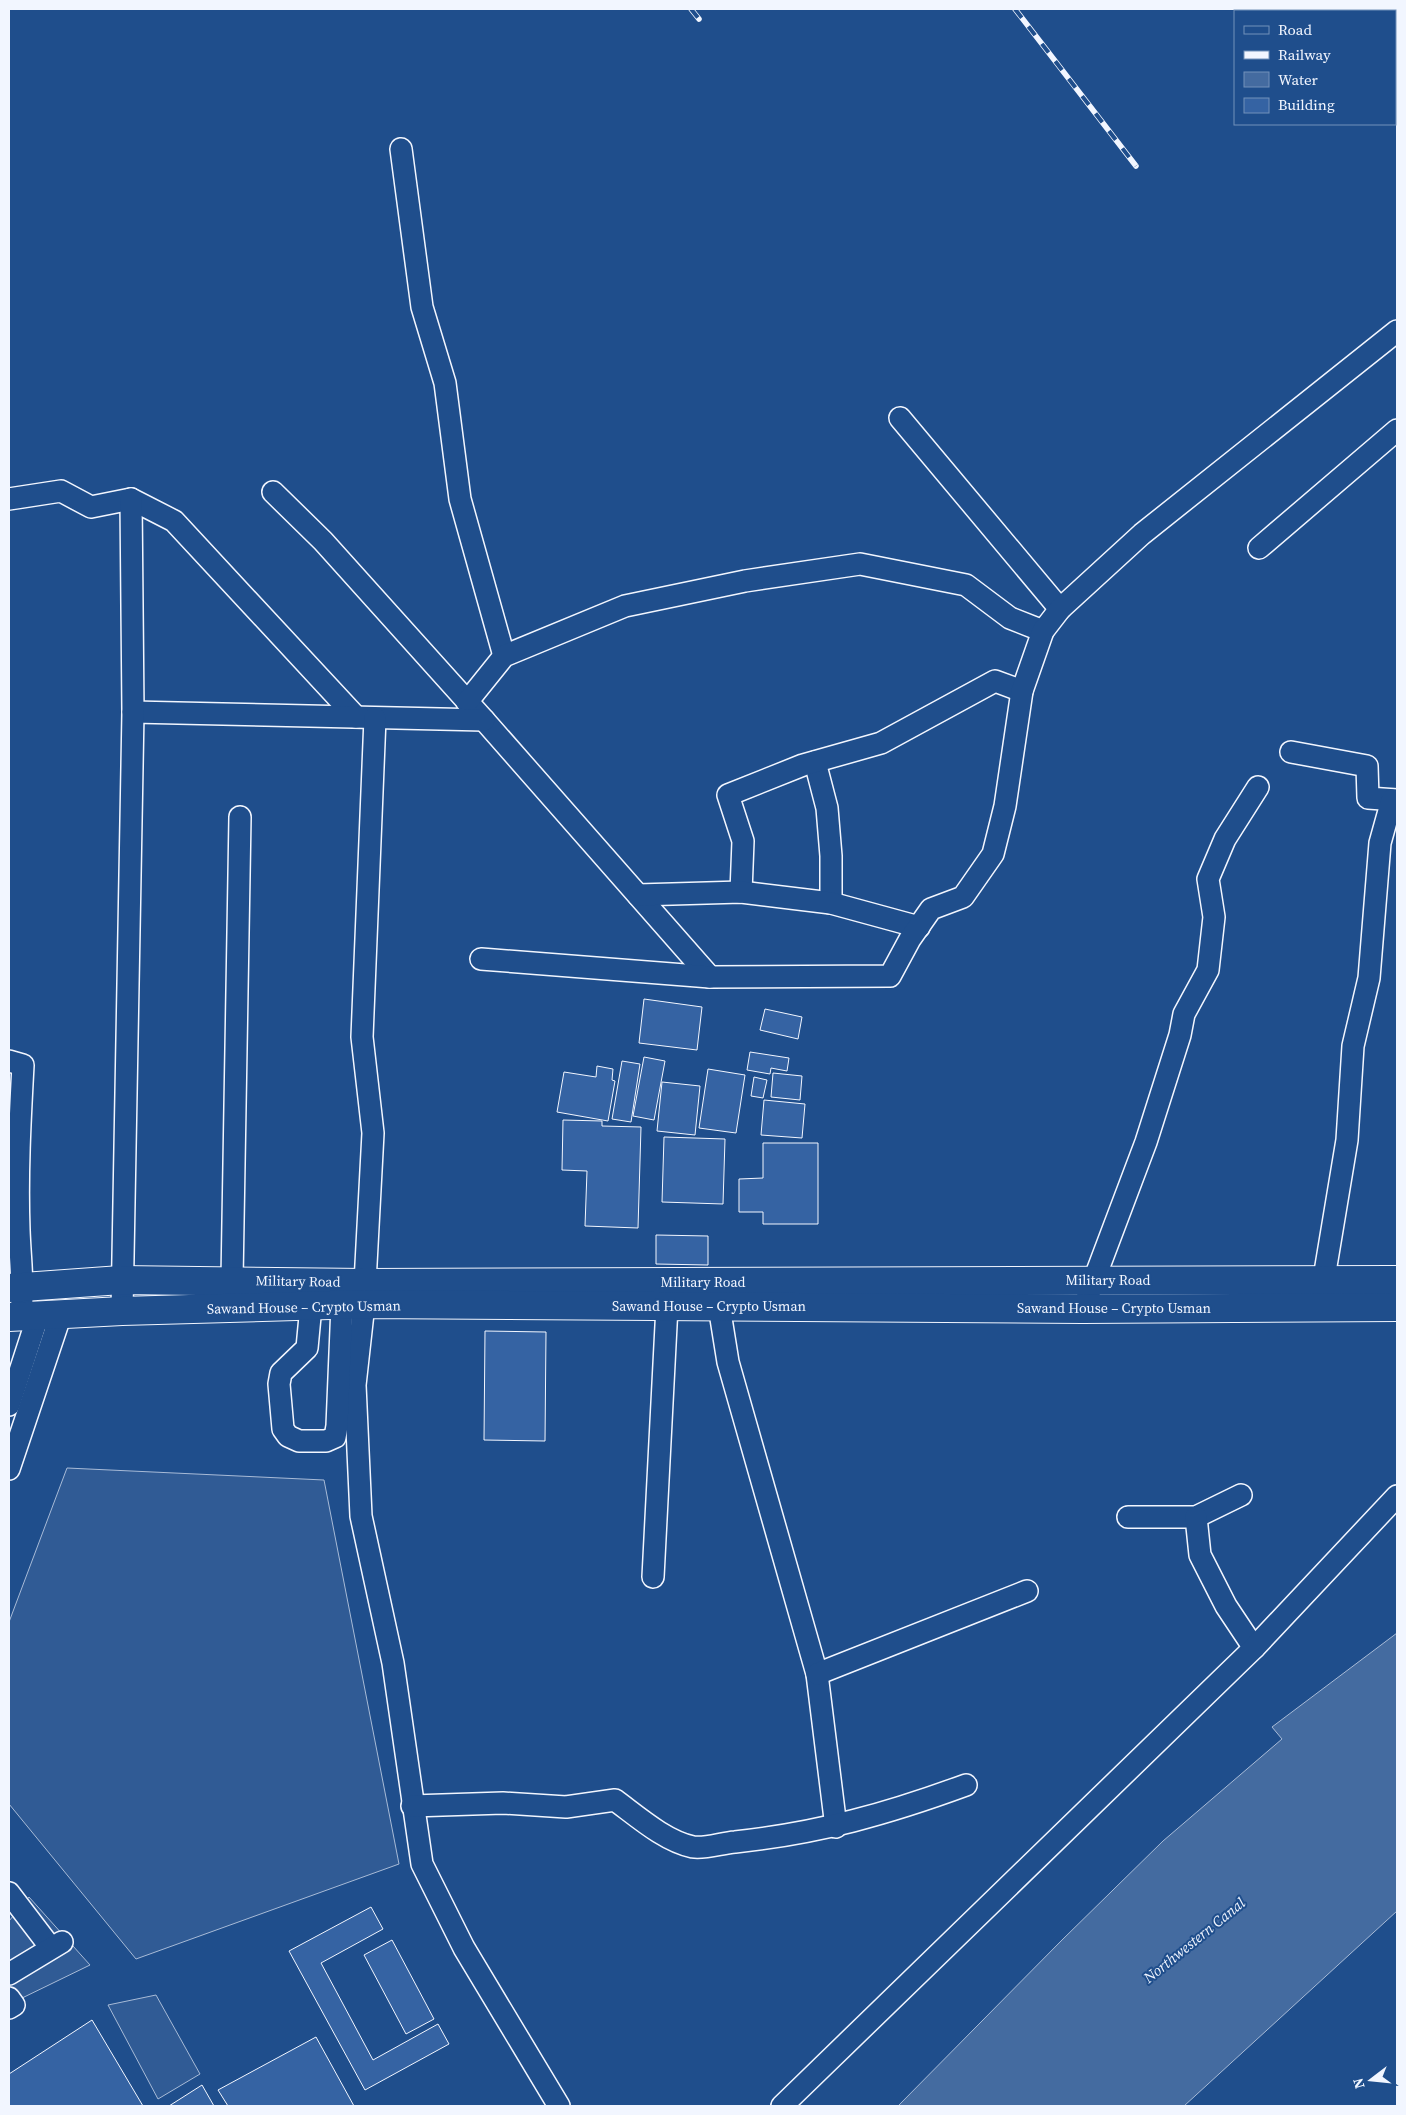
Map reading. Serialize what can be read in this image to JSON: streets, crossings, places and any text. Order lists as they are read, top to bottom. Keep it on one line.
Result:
{"streets":{"main road":["Military Road","Sawand House – Crypto Usman"]},"crossings":[["Military Road","Sawand House – Crypto Usman"]],"water":["Northwestern Canal"],"legend":["Road","Railway","Water","Building"],"north":"left"}
